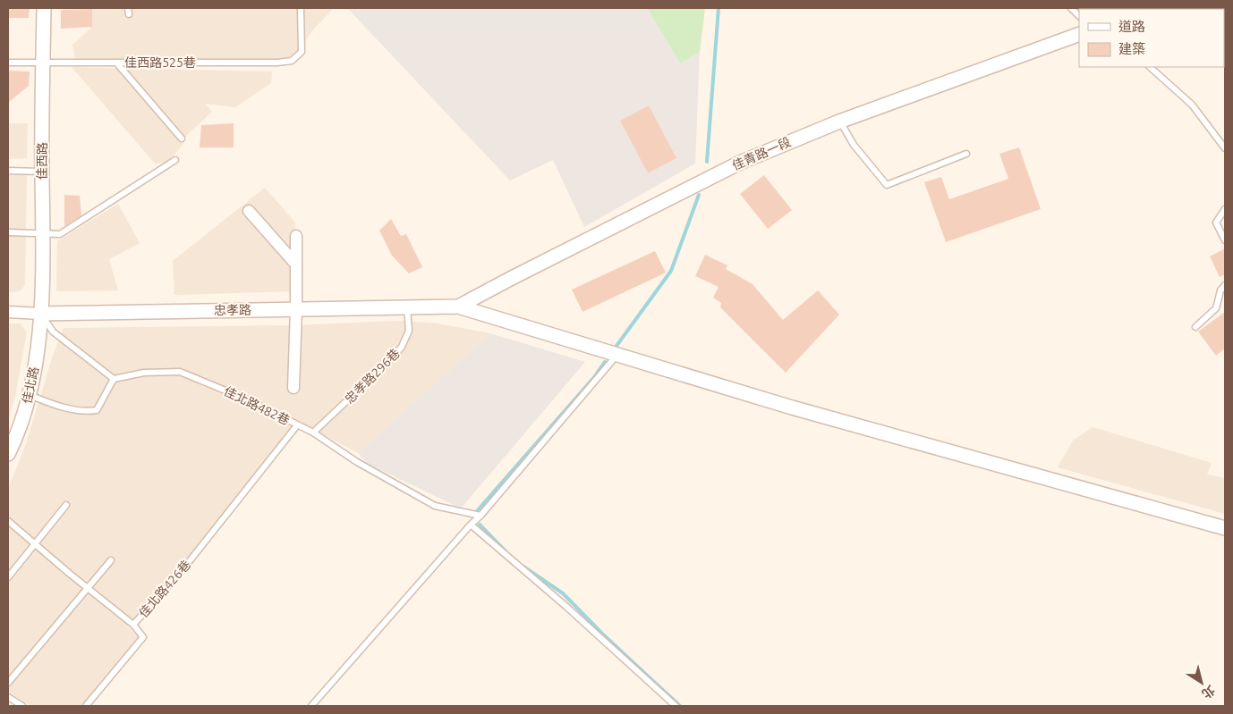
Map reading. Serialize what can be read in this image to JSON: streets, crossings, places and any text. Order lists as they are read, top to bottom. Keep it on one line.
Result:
{"streets":{"street":["佳青路一段","佳西路","忠孝路","佳北路"],"lane":["佳西路525巷","忠孝路296巷","佳北路482巷","佳北路426巷"]},"crossings":[["佳西路525巷","佳西路"],["佳青路一段","忠孝路"],["佳西路","忠孝路"],["佳西路","佳北路"],["忠孝路","忠孝路296巷"],["忠孝路","佳北路"],["忠孝路296巷","佳北路482巷"],["佳北路482巷","佳北路426巷"]],"legend":["道路","建築"],"north":"bottom right"}
